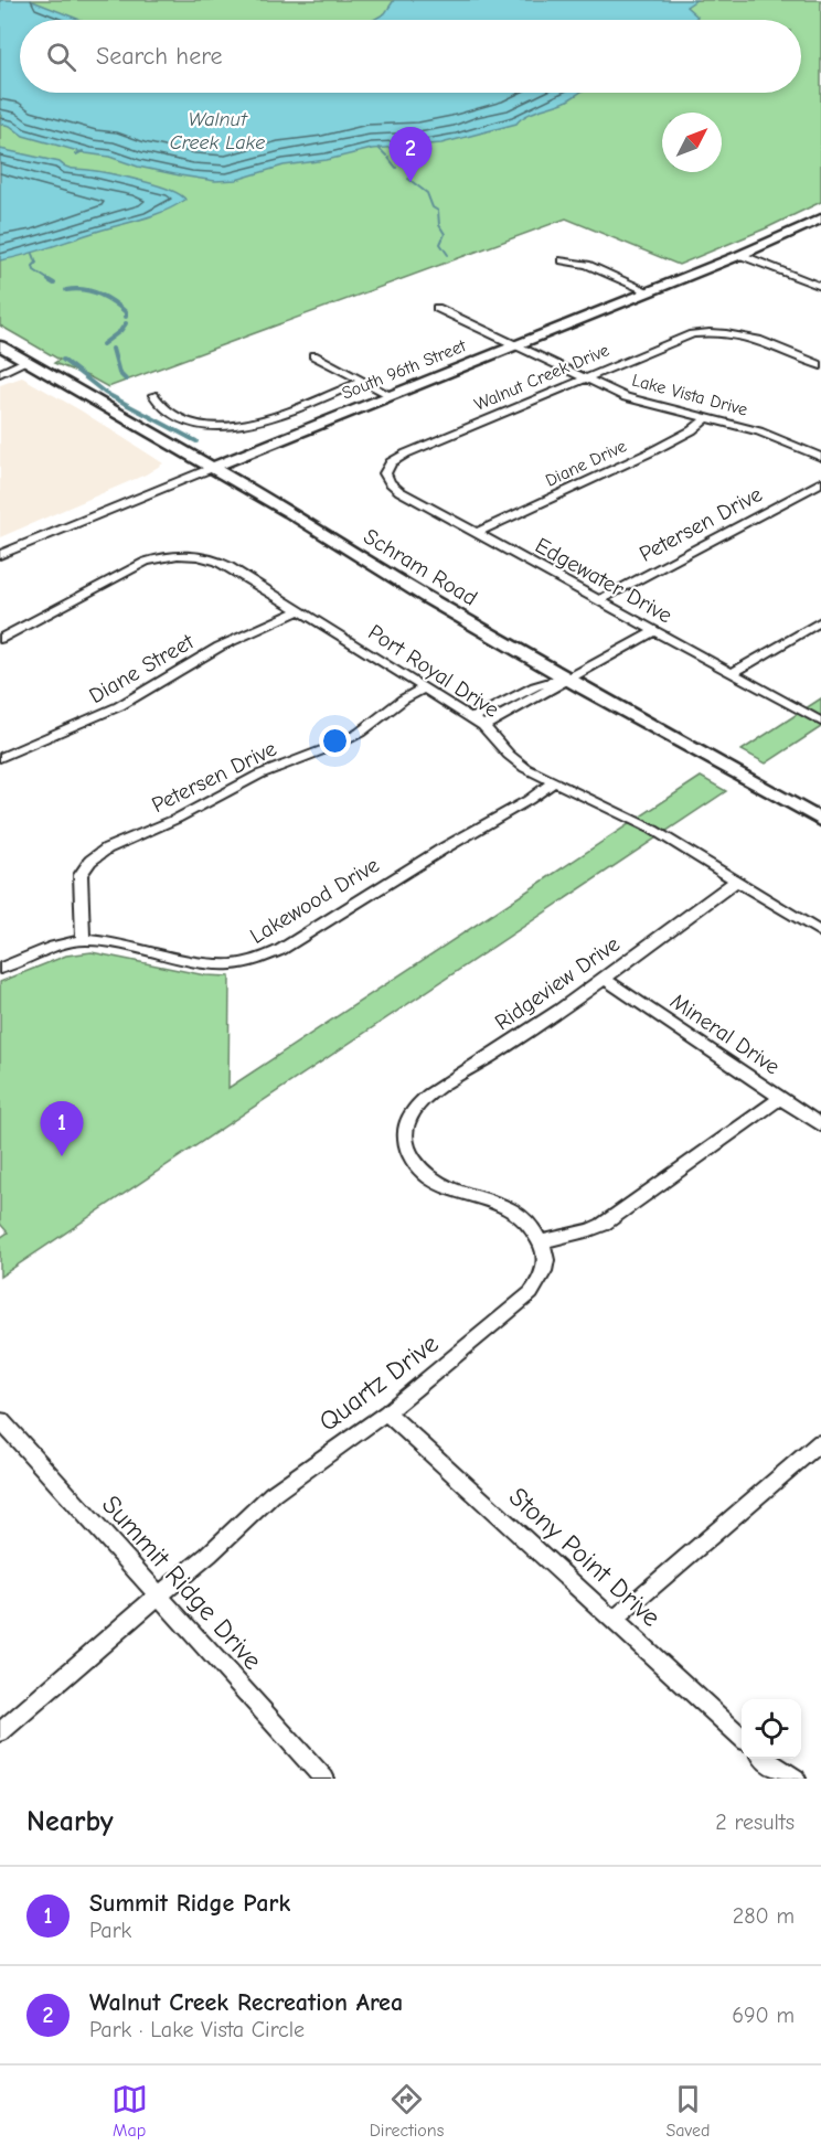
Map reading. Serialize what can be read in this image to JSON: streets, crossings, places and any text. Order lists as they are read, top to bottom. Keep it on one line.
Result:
{"streets":{"main road":["South 96th Street","Schram Road"],"street":["Walnut Creek Drive","Lake Vista Drive","Diane Drive","Petersen Drive","Edgewater Drive","Diane Street","Port Royal Drive","Lakewood Drive","Ridgeview Drive","Mineral Drive","Quartz Drive","Stony Point Drive","Summit Ridge Drive"]},"crossings":[["South 96th Street","Lake Vista Drive"],["South 96th Street","Schram Road"],["Walnut Creek Drive","Lake Vista Drive"],["Walnut Creek Drive","Edgewater Drive"],["Lake Vista Drive","Diane Drive"],["Diane Drive","Edgewater Drive"],["Petersen Drive","Edgewater Drive"],["Petersen Drive","Port Royal Drive"],["Petersen Drive","Lakewood Drive"],["Diane Street","Port Royal Drive"],["Port Royal Drive","Lakewood Drive"],["Port Royal Drive","Ridgeview Drive"],["Ridgeview Drive","Mineral Drive"],["Ridgeview Drive","Quartz Drive"],["Quartz Drive","Stony Point Drive"],["Quartz Drive","Summit Ridge Drive"]],"water":["Walnut Creek Lake"],"north":"top right","page":{"search":"Search here","pins":["2","1"],"heading":["Nearby","2 results"],"list":[{"mark":"1","name":"Summit Ridge Park","note":"Park","value":"280 m"},{"mark":"2","name":"Walnut Creek Recreation Area","note":"Park · Lake Vista Circle","value":"690 m"}],"nav":["Map","Directions","Saved"]}}
